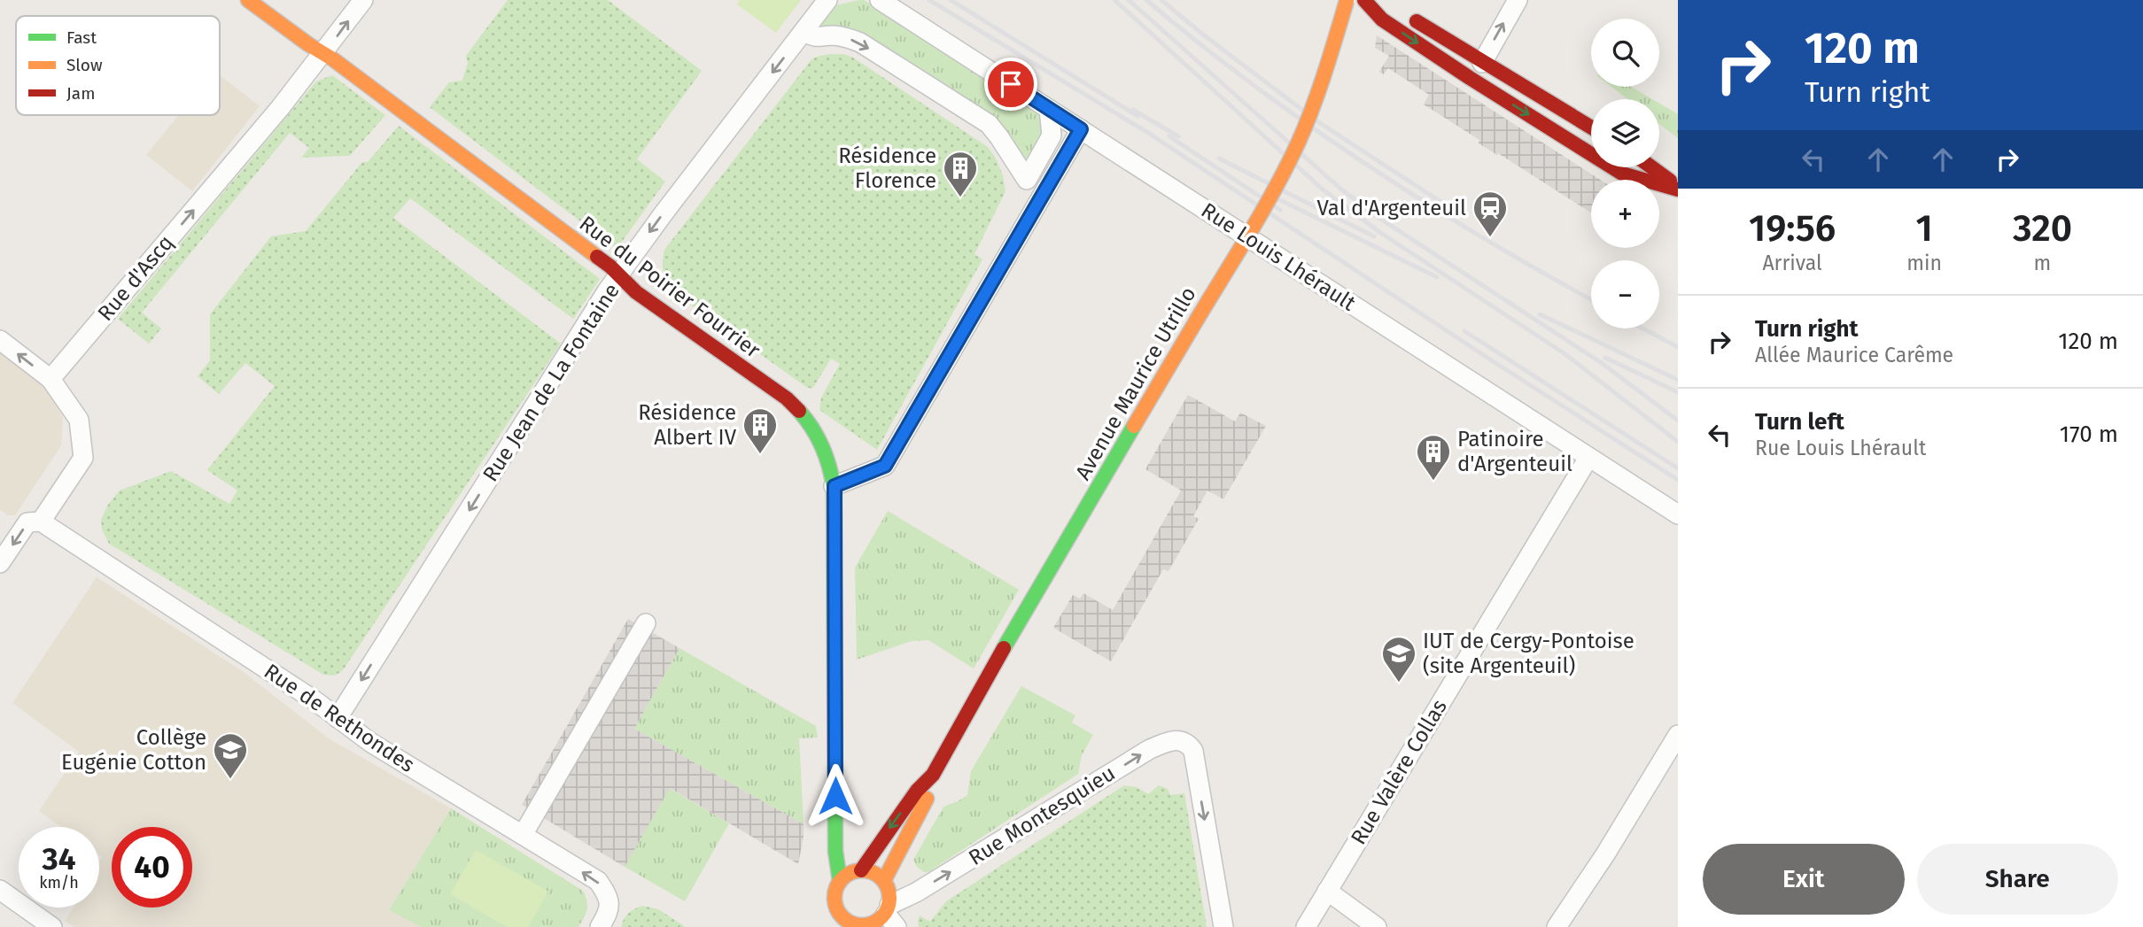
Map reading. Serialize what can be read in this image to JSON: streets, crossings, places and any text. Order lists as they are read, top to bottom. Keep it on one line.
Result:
{"streets":{"street":["Rue Louis Lhérault","Rue d'Ascq","Rue du Poirier Fourrier","Rue Jean de La Fontaine","Avenue Maurice Utrillo","Rue de Rethondes","Rue Valère Collas","Rue Montesquieu"]},"crossings":[["Rue Louis Lhérault","Rue Valère Collas"],["Rue d'Ascq","Rue du Poirier Fourrier"],["Rue du Poirier Fourrier","Rue Jean de La Fontaine"],["Rue du Poirier Fourrier","Avenue Maurice Utrillo"],["Rue du Poirier Fourrier","Rue Montesquieu"],["Rue Jean de La Fontaine","Rue de Rethondes"],["Avenue Maurice Utrillo","Rue Montesquieu"]],"one_way":["Rue d'Ascq","Rue Jean de La Fontaine"],"places":{"building":["Résidence Florence","Résidence Albert IV","Patinoire d'Argenteuil"],"station":["Val d'Argenteuil"],"school or university":["IUT de Cergy-Pontoise (site Argenteuil)","Collège Eugénie Cotton"]},"legend":["Fast","Slow","Jam"],"page":{"turn":["120 m","Turn right"],"map_buttons":["+","−"],"eta":["19:56","Arrival","1","min","320","m"],"list":[{"name":"Turn right","note":"Allée Maurice Carême","value":"120 m"},{"name":"Turn left","note":"Rue Louis Lhérault","value":"170 m"}],"speed":"34 km/h","limit":"40","buttons":["Exit","Share"]}}
